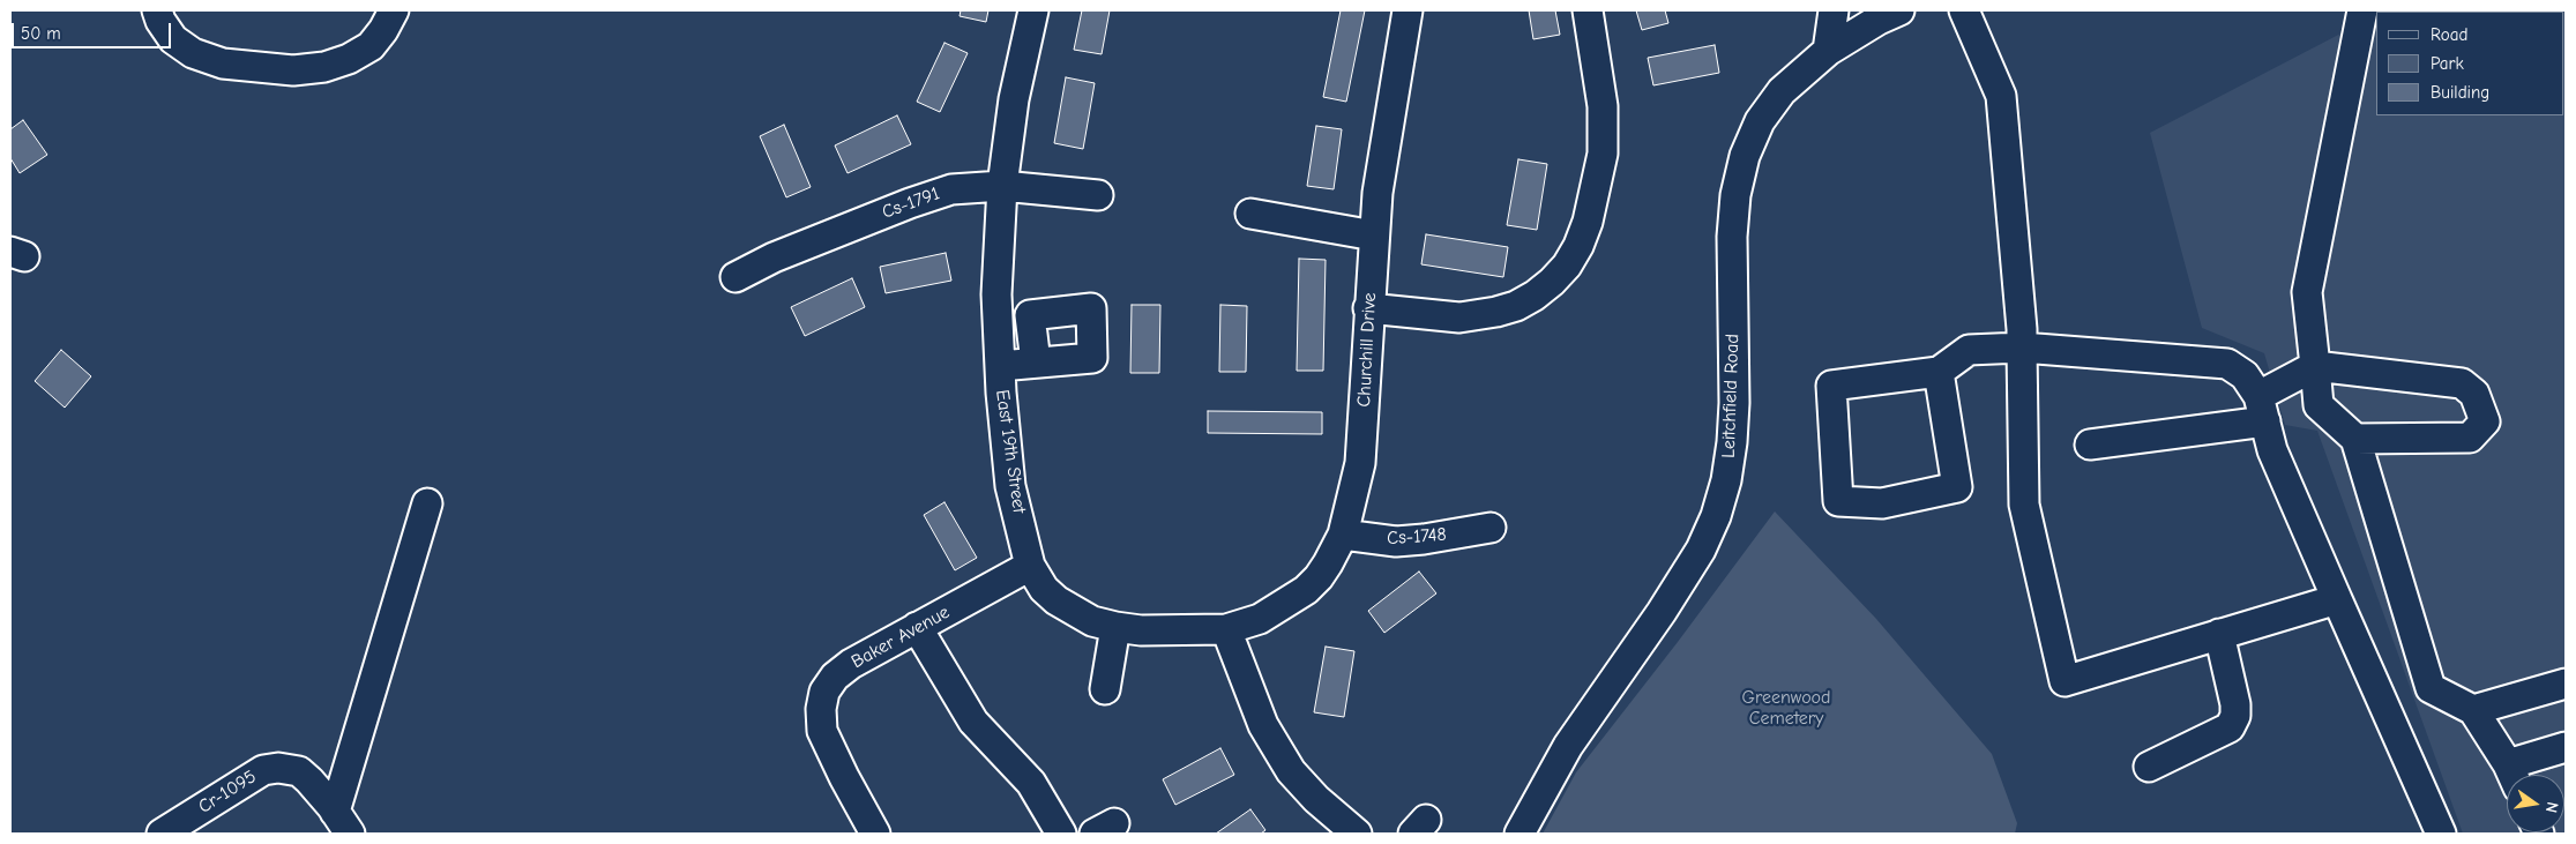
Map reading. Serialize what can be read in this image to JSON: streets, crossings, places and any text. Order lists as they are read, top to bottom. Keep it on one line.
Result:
{"streets":{"street":["Cs-1791","Churchill Drive","Leitchfield Road","East 19th Street","Cs-1748","Baker Avenue","Cr-1095"]},"crossings":[["Cs-1791","East 19th Street"],["Churchill Drive","East 19th Street"],["Churchill Drive","Cs-1748"],["East 19th Street","Baker Avenue"]],"parks":["Greenwood Cemetery"],"legend":["Road","Park","Building"],"scale_bar":"50 m","north":"right"}
